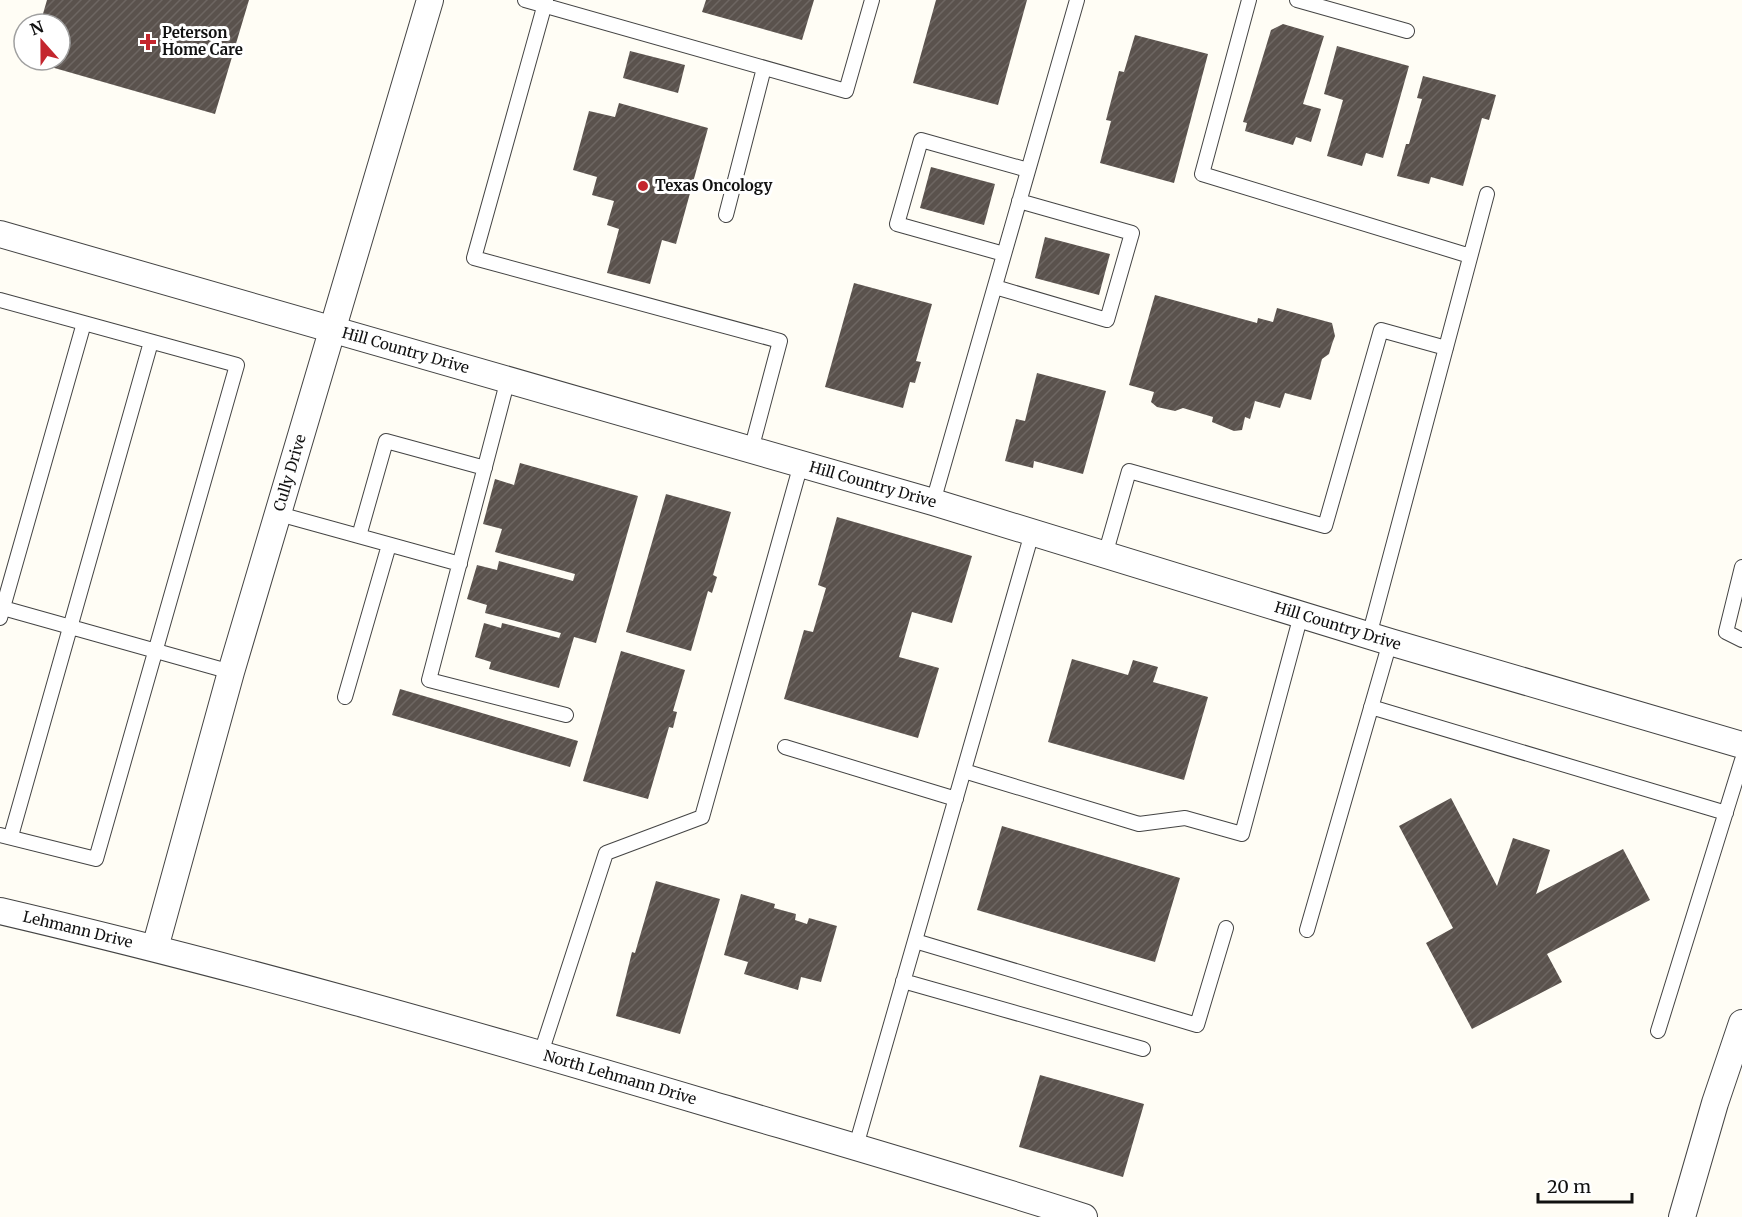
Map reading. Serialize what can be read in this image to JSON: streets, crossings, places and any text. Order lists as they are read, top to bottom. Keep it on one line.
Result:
{"streets":{"street":["Hill Country Drive","Cully Drive","Lehmann Drive","North Lehmann Drive"]},"crossings":[["Hill Country Drive","Cully Drive"],["Cully Drive","Lehmann Drive"],["Cully Drive","North Lehmann Drive"],["Lehmann Drive","North Lehmann Drive"]],"places":{"health":["Peterson Home Care"],"other":["Texas Oncology"]},"scale_bar":"20 m","north":"top"}
